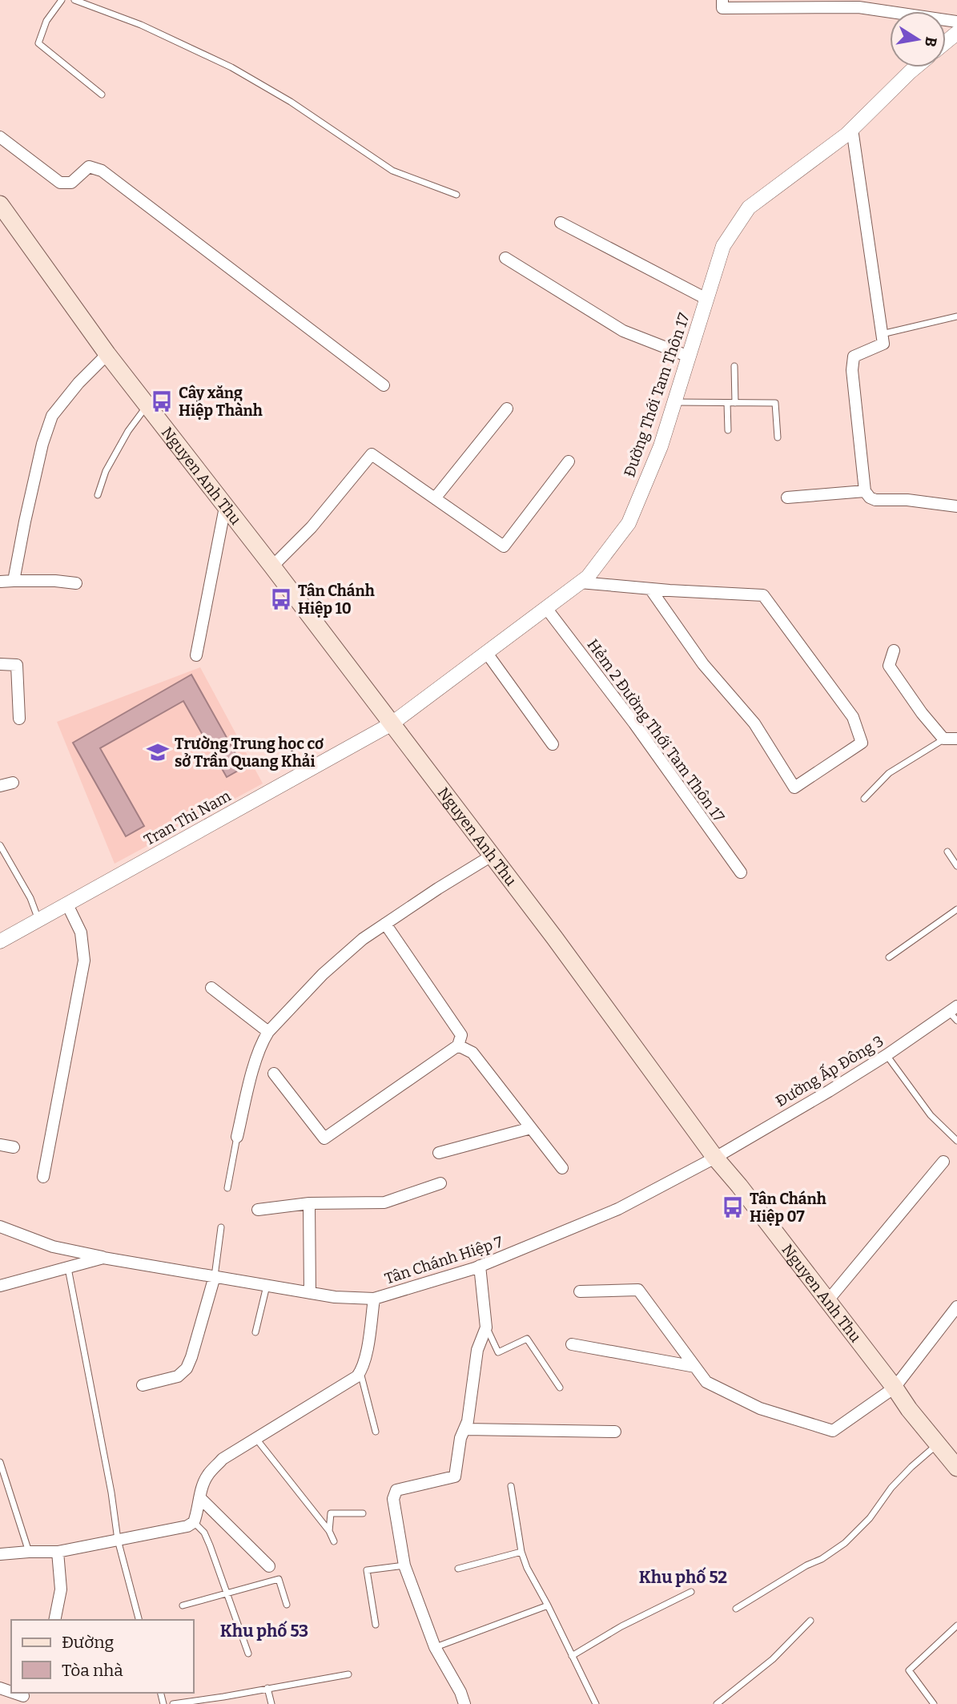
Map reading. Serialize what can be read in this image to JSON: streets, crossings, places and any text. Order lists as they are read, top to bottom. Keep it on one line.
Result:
{"streets":{"main road":["Nguyen Anh Thu"],"street":["Đường Thới Tam Thôn 17","Hẻm 2 Đường Thới Tam Thôn 17","Tran Thi Nam","Đường Ấp Đông 3","Tân Chánh Hiệp 7"]},"crossings":[["Đường Thới Tam Thôn 17","Nguyen Anh Thu"],["Đường Thới Tam Thôn 17","Hẻm 2 Đường Thới Tam Thôn 17"],["Đường Thới Tam Thôn 17","Tran Thi Nam"],["Nguyen Anh Thu","Tran Thi Nam"],["Nguyen Anh Thu","Đường Ấp Đông 3"],["Nguyen Anh Thu","Tân Chánh Hiệp 7"],["Đường Ấp Đông 3","Tân Chánh Hiệp 7"]],"districts":["Khu phố 52","Khu phố 53"],"places":{"bus stop":["Cây xăng Hiệp Thành","Tân Chánh Hiệp 10","Tân Chánh Hiệp 07"],"school or university":["Trường Trung học cơ sở Trần Quang Khải"]},"legend":["Đường","Tòa nhà"],"north":"right"}
